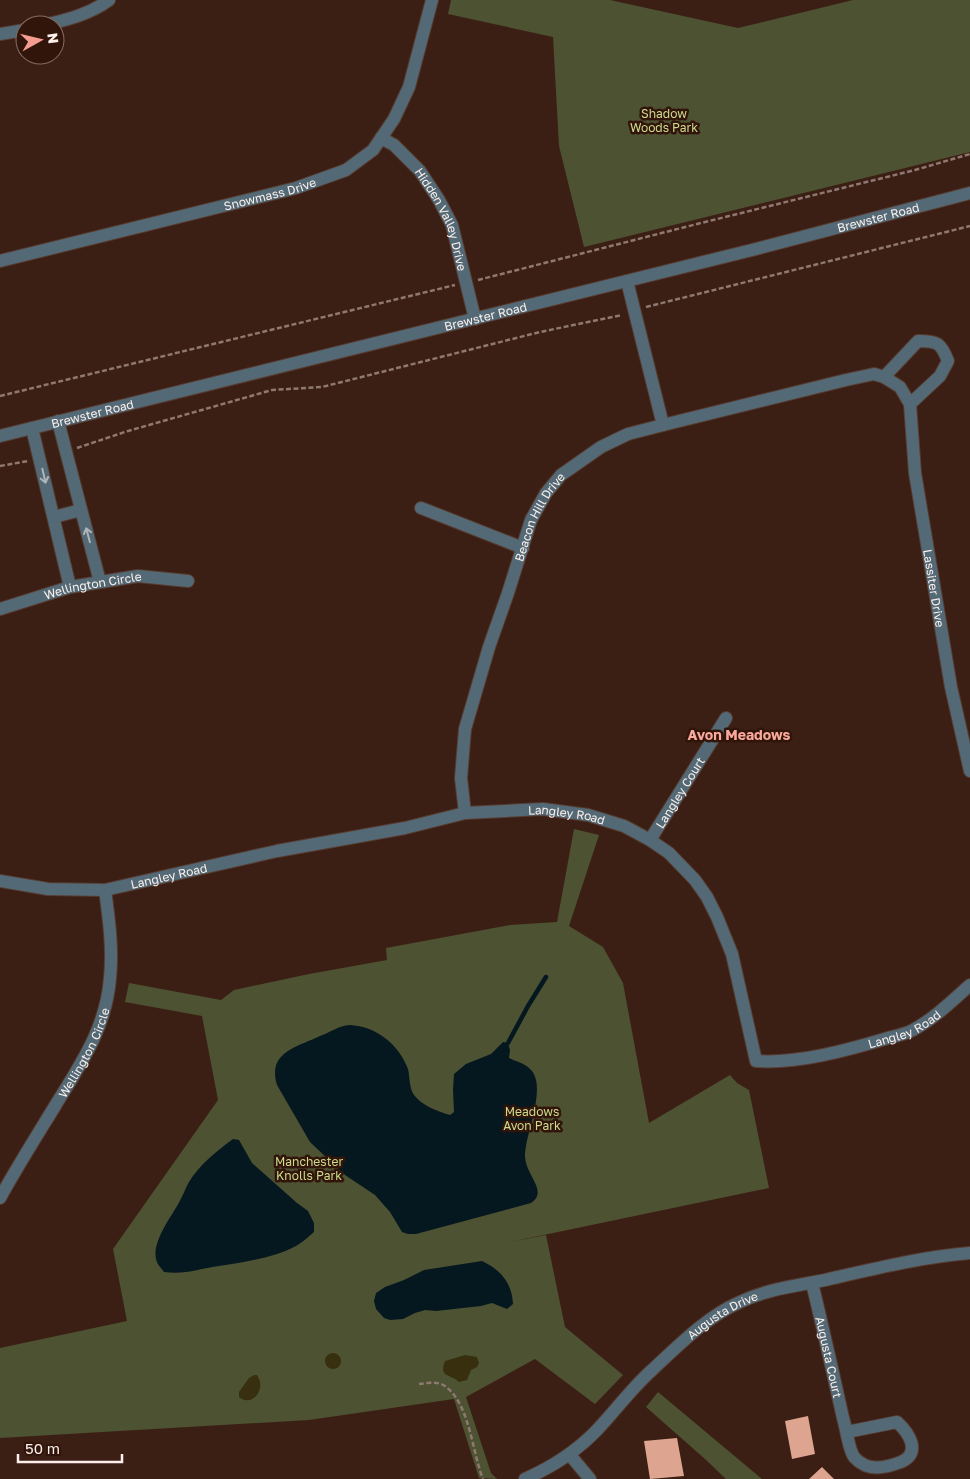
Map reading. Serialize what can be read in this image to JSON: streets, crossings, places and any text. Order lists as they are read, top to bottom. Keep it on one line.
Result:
{"streets":{"street":["Snowmass Drive","Brewster Road","Hidden Valley Drive","Beacon Hill Drive","Wellington Circle","Lassiter Drive","Langley Court","Langley Road","Augusta Drive","Augusta Court"]},"crossings":[["Snowmass Drive","Hidden Valley Drive"],["Brewster Road","Hidden Valley Drive"],["Beacon Hill Drive","Langley Road"],["Wellington Circle","Langley Road"],["Langley Court","Langley Road"],["Augusta Drive","Augusta Court"]],"districts":["Avon Meadows"],"parks":["Shadow Woods Park","Meadows Avon Park","Manchester Knolls Park"],"scale_bar":"50 m","north":"right"}
